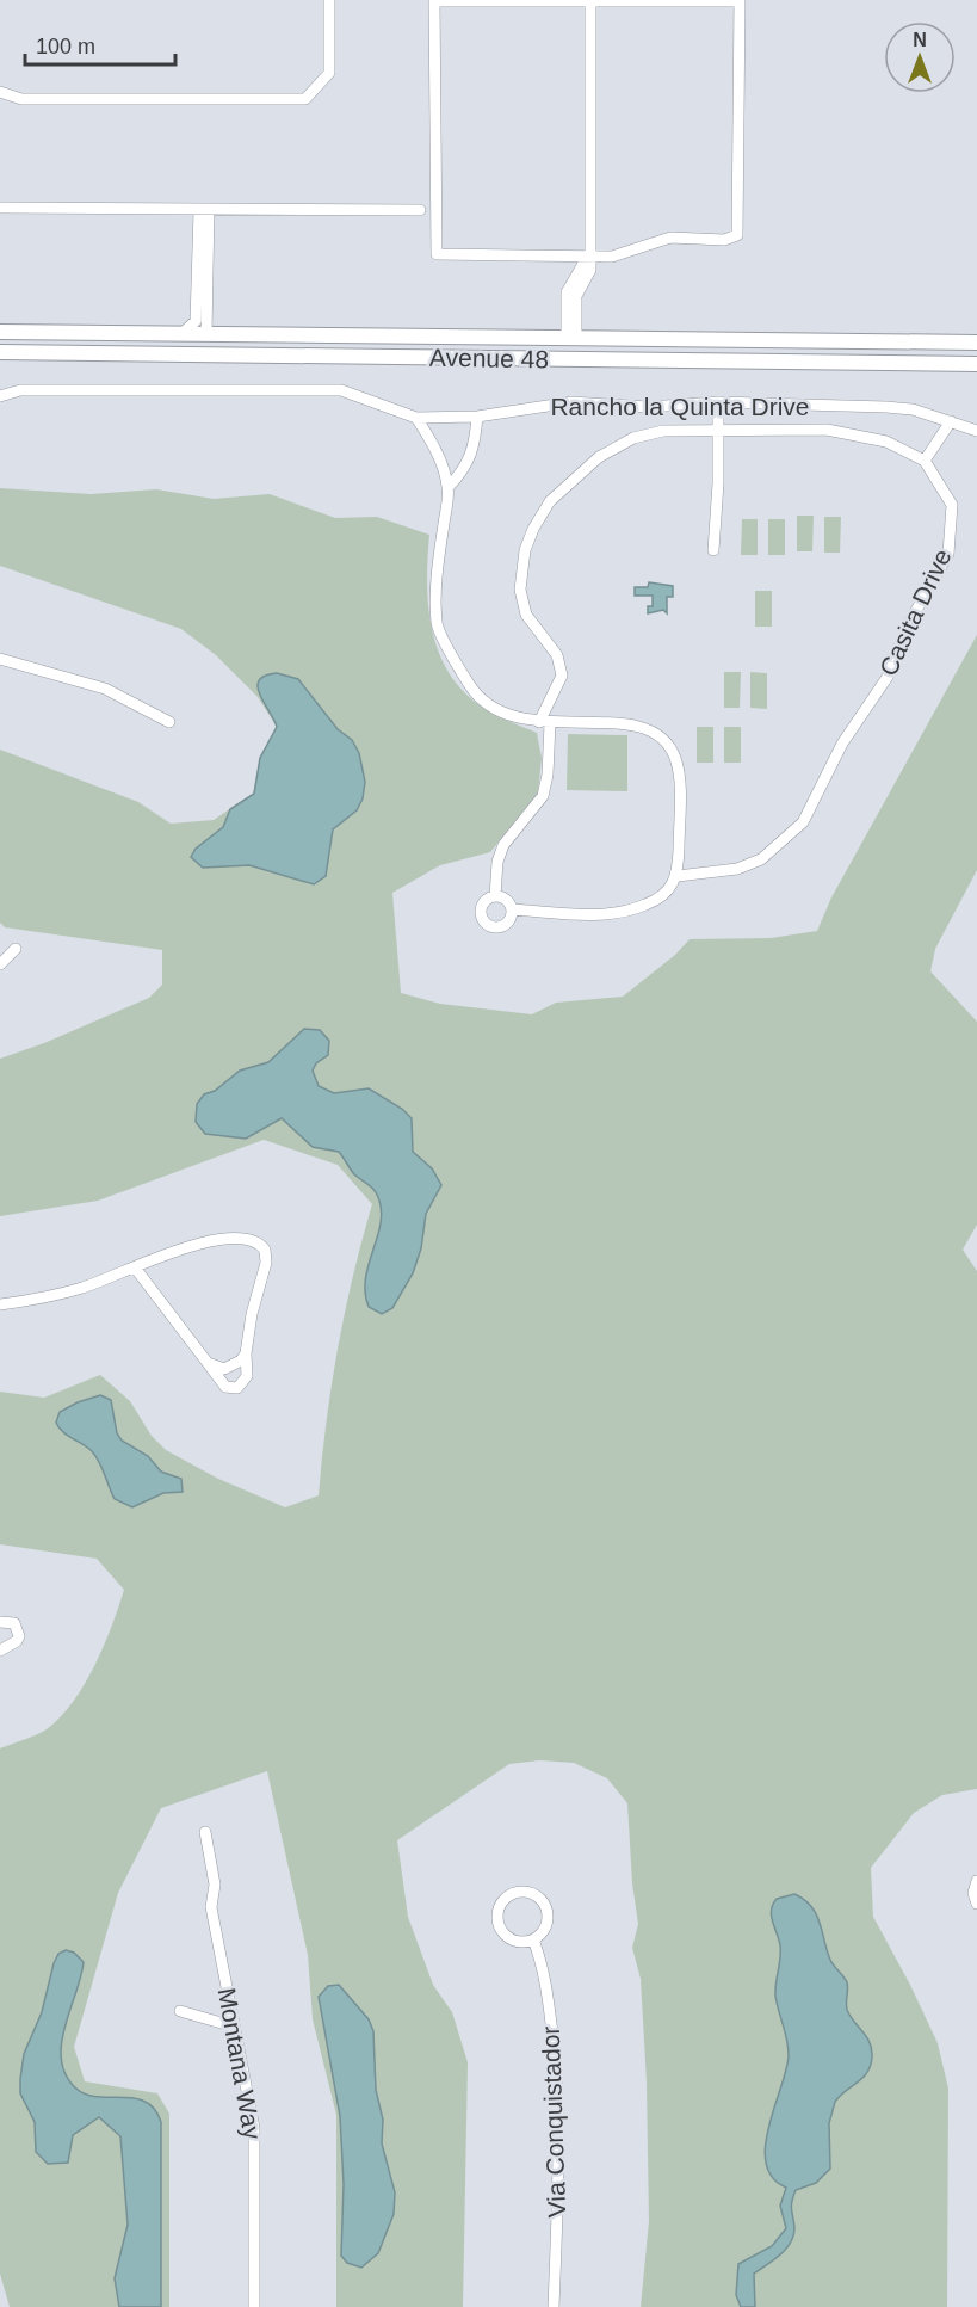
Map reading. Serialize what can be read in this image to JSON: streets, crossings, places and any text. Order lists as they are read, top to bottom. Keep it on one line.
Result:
{"streets":{"main road":["Avenue 48"],"street":["Rancho la Quinta Drive","Casita Drive","Montana Way","Via Conquistador"]},"scale_bar":"100 m","north":"top"}
